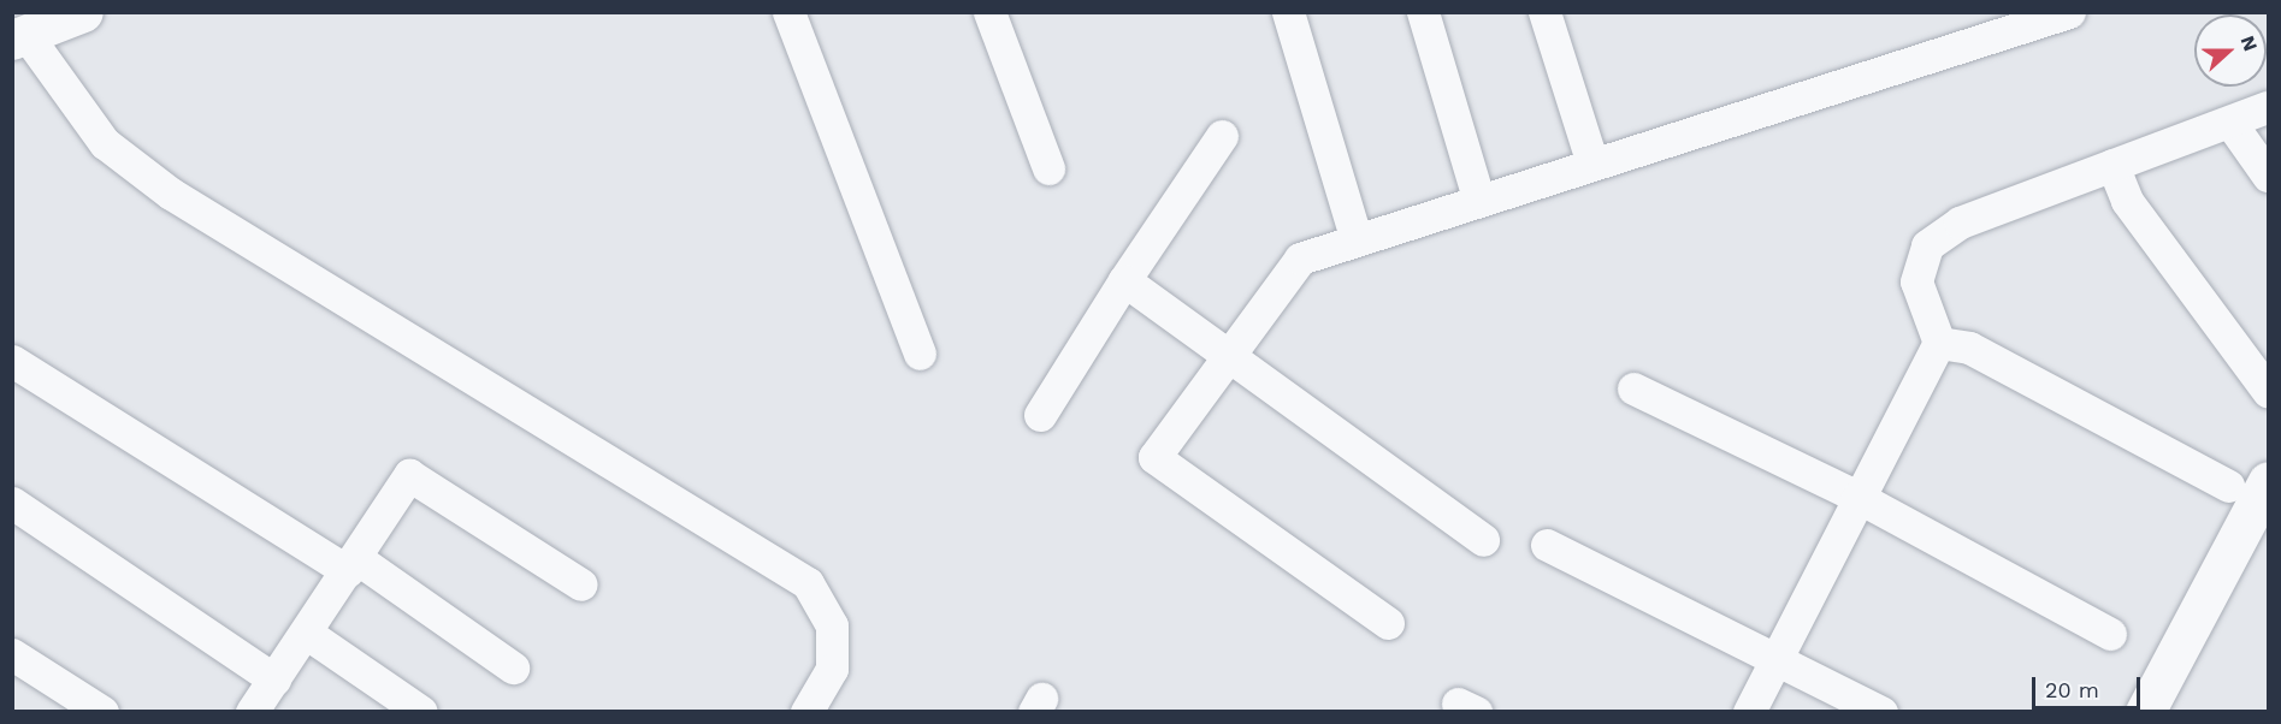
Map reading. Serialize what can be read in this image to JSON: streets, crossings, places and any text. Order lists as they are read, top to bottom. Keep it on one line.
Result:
{"scale_bar":"20 m","north":"right"}
